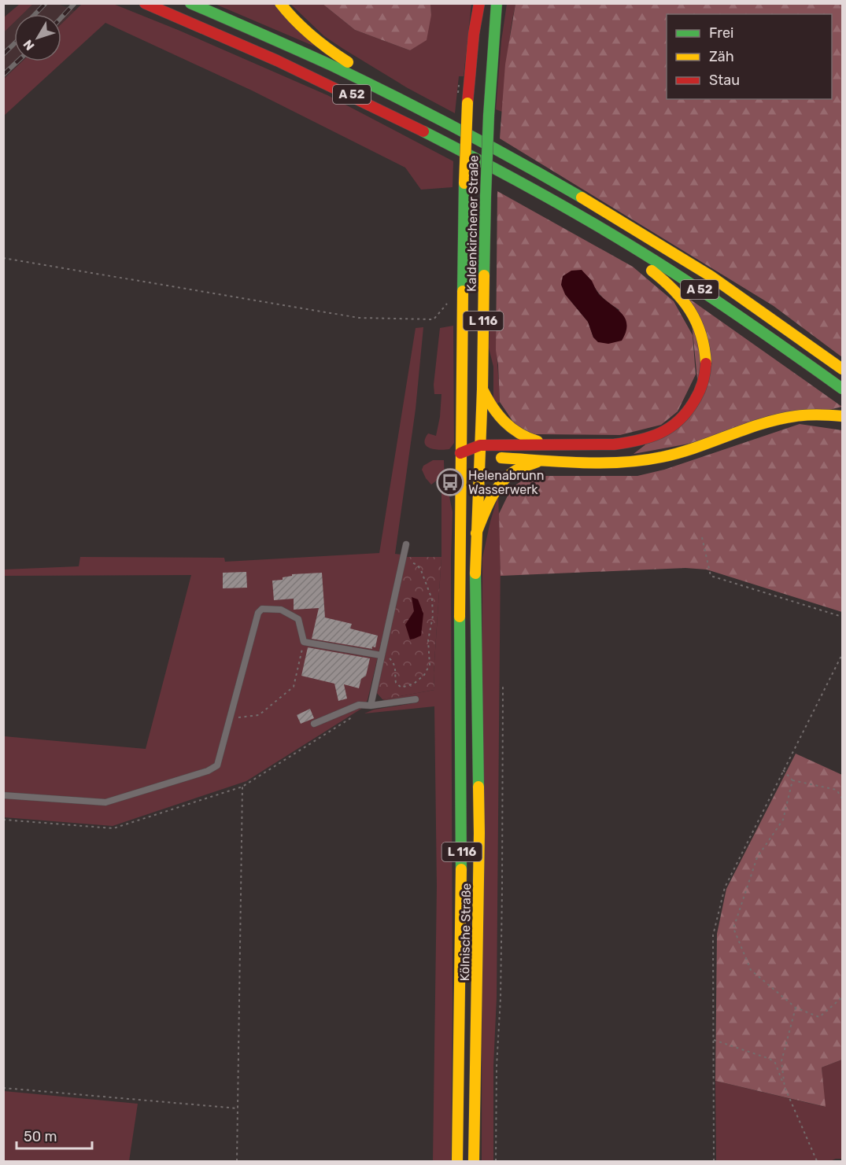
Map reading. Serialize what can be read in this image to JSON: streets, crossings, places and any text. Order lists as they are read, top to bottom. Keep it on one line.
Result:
{"streets":{"main road":["A 52","Kaldenkirchener Straße","L 116","Kölnische Straße"]},"crossings":[["Kaldenkirchener Straße","Kölnische Straße"]],"places":{"bus stop":["Helenabrunn Wasserwerk"]},"legend":["Frei","Zäh","Stau"],"scale_bar":"50 m","north":"bottom left"}
